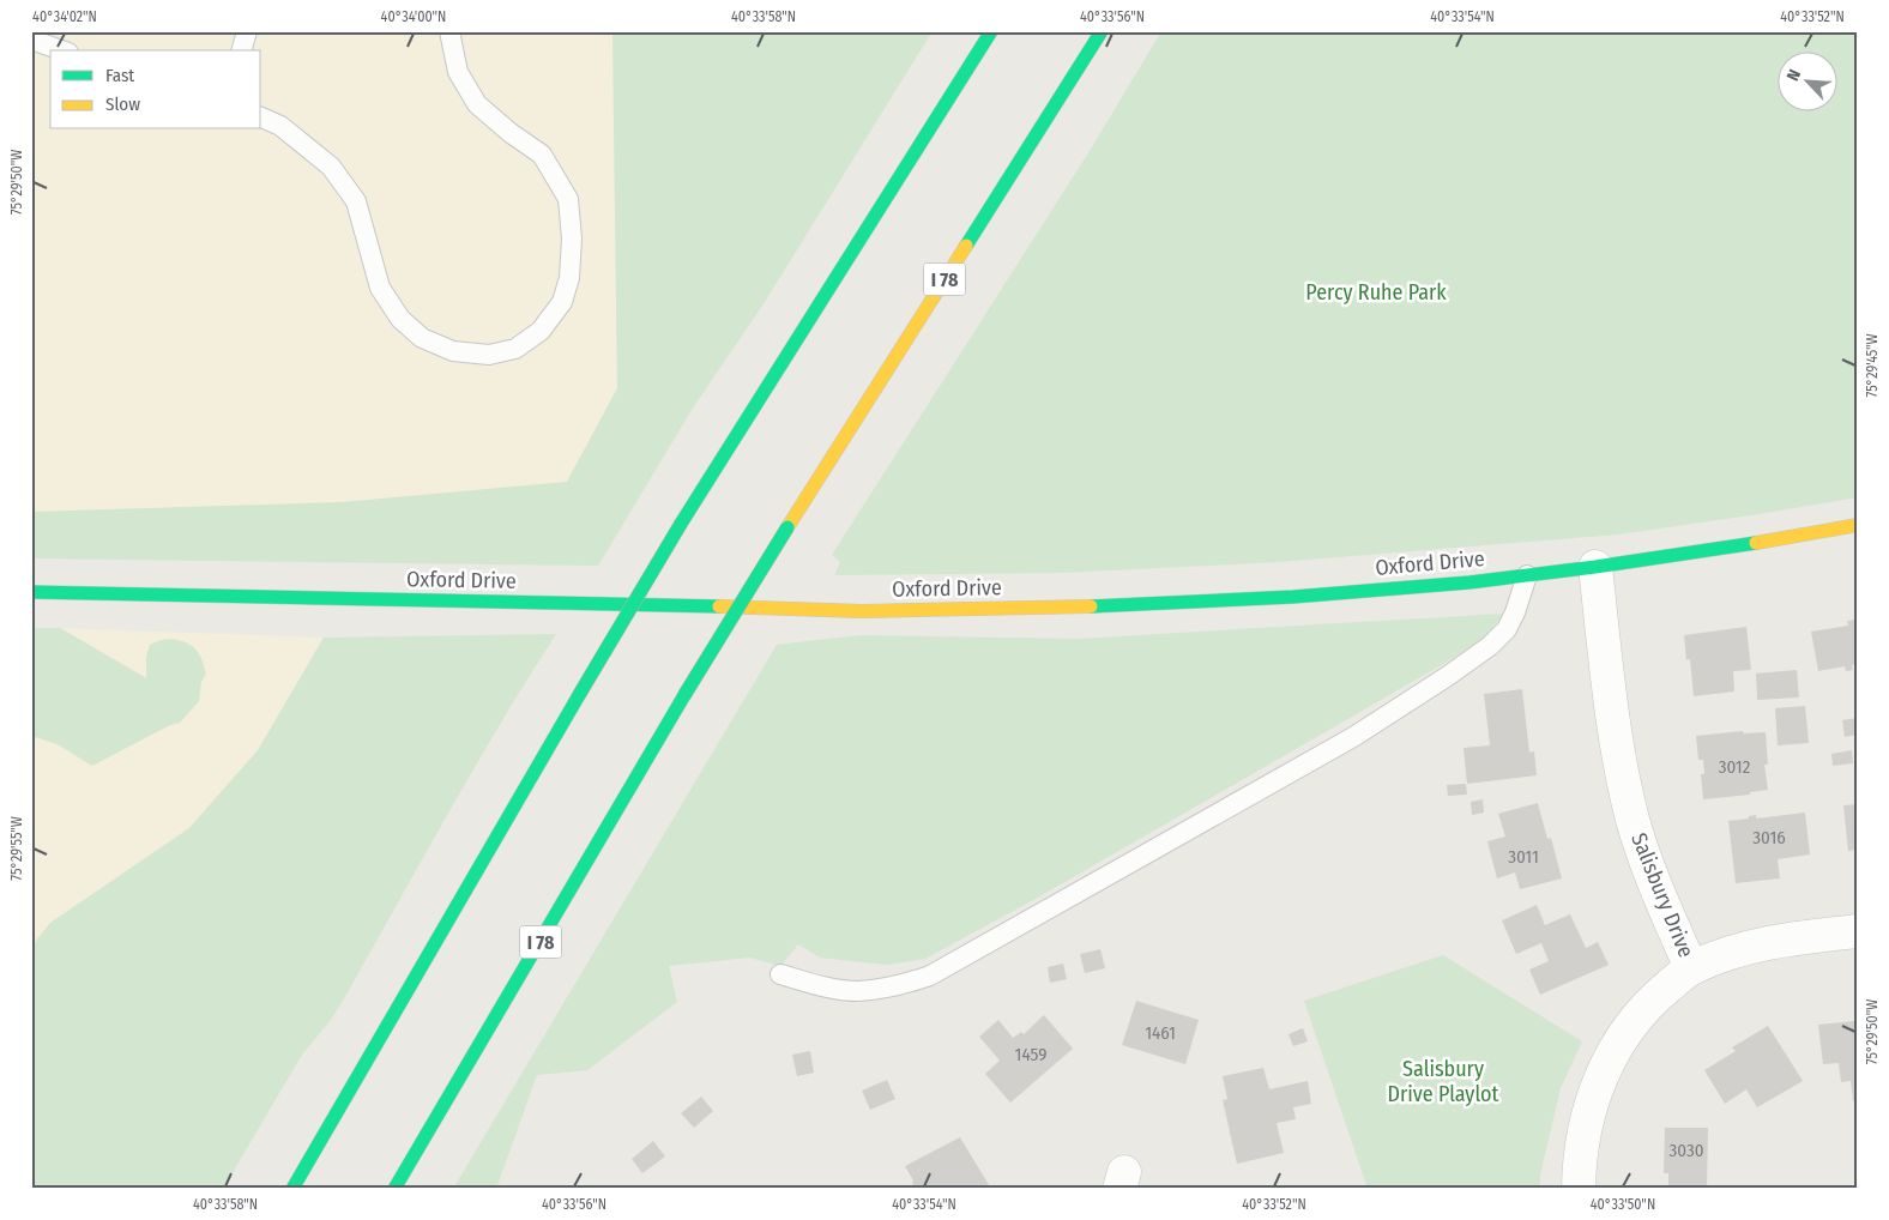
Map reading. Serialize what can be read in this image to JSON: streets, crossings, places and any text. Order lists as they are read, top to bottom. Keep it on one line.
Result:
{"streets":{"main road":["I 78","Oxford Drive"],"street":["Salisbury Drive"]},"crossings":[["Oxford Drive","Salisbury Drive"]],"parks":["Percy Ruhe Park","Salisbury Drive Playlot"],"house_numbers":["3012","3016","3011","1461","1459","3030"],"legend":["Fast","Slow"],"north":"top left","coordinates":["40°34'02\"N","40°34'00\"N","40°33'58\"N","40°33'56\"N","40°33'54\"N","40°33'52\"N","75°29'50\"W","75°29'45\"W","75°29'55\"W","40°33'50\"N"]}
